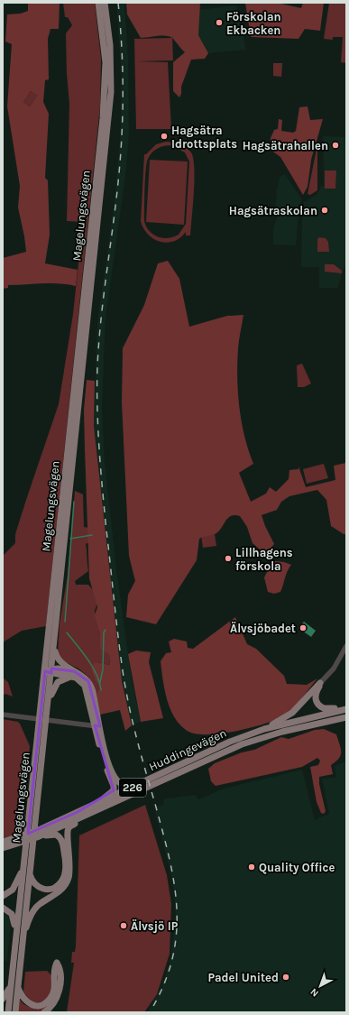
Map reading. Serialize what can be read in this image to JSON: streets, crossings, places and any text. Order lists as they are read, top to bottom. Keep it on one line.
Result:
{"streets":{"main road":["Magelungsvägen","Huddingevägen","226"]},"places":["Förskolan Ekbacken","Hagsätra Idrottsplats","Hagsätrahallen","Hagsätraskolan","Lillhagens förskola","Älvsjöbadet","Quality Office","Älvsjö IP","Padel United"],"north":"bottom left"}
